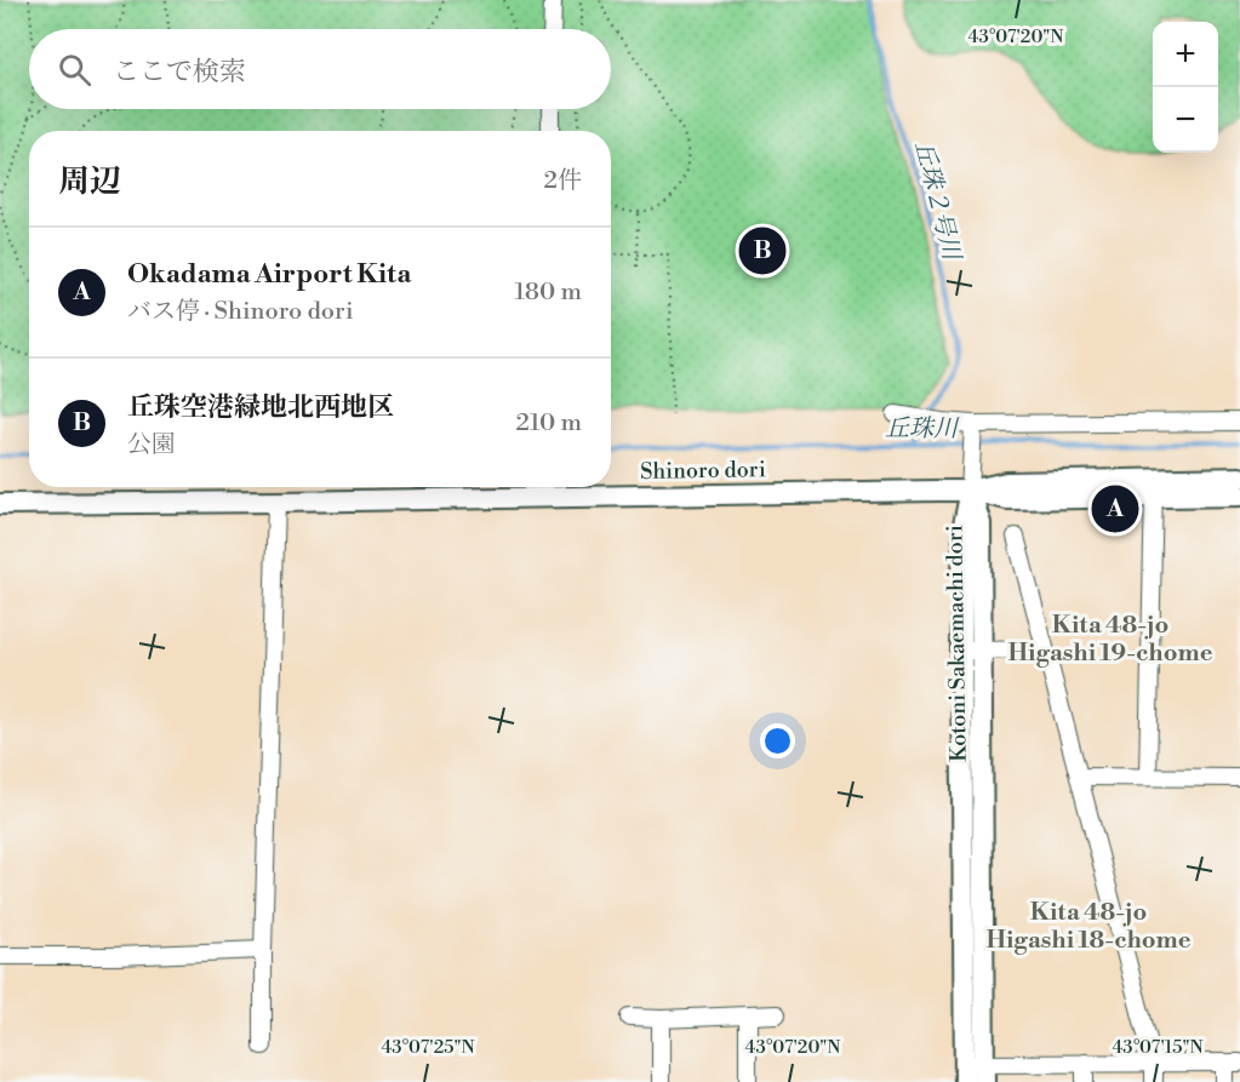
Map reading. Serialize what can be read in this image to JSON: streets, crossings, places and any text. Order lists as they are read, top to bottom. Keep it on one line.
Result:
{"streets":{"street":["Shinoro dori","Kotoni Sakaemachi dori"]},"crossings":[["Shinoro dori","Kotoni Sakaemachi dori"]],"districts":["Kita 48-jo Higashi 19-chome","Kita 48-jo Higashi 18-chome"],"water":["丘珠２号川","丘珠川"],"page":{"map_buttons":["+","−"],"search":"ここで検索","heading":["周辺","2件"],"pins":["B","A"],"list":[{"mark":"A","name":"Okadama Airport Kita","note":"バス停 · Shinoro dori","value":"180 m"},{"mark":"B","name":"丘珠空港緑地北西地区","note":"公園","value":"210 m"}]},"coordinates":["43°07'20\"N","43°07'25\"N","43°07'15\"N"]}
